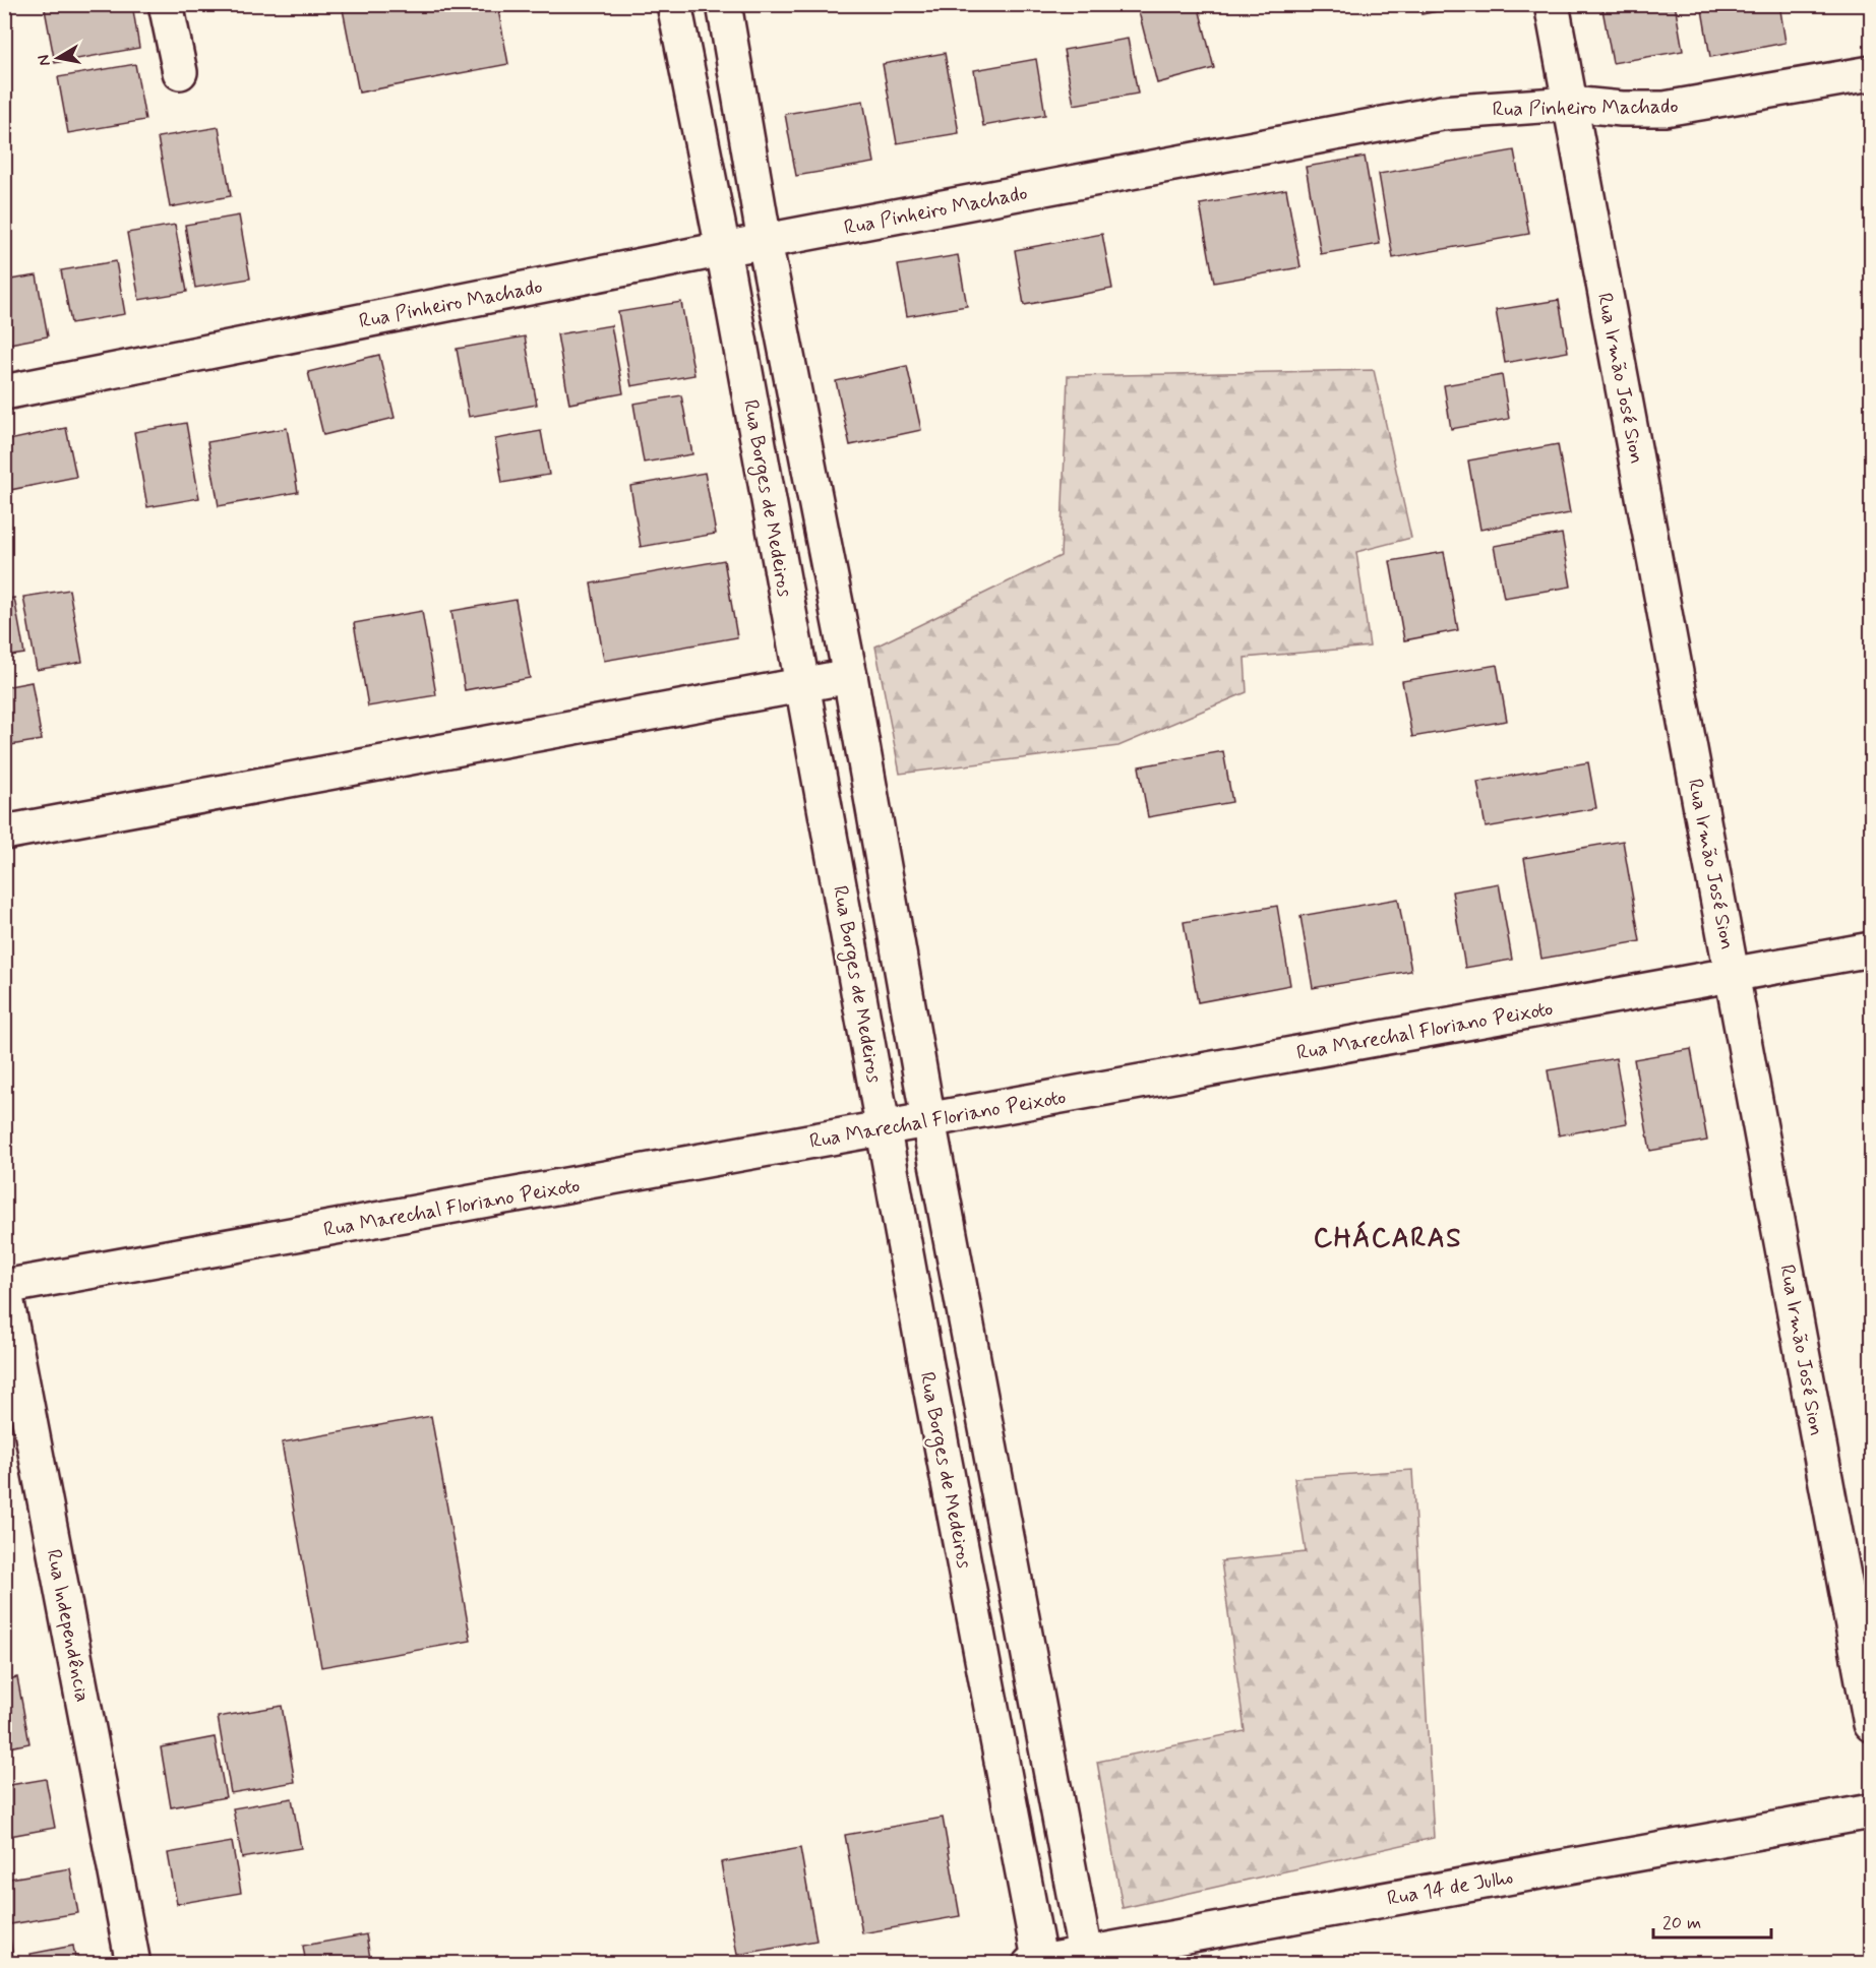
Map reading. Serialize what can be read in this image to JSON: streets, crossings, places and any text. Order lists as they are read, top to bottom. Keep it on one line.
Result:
{"streets":{"street":["Rua Pinheiro Machado","Rua Irmão José Sion","Rua Borges de Medeiros","Rua Marechal Floriano Peixoto","Rua Independência","Rua 14 de Julho"]},"crossings":[["Rua Pinheiro Machado","Rua Irmão José Sion"],["Rua Pinheiro Machado","Rua Borges de Medeiros"],["Rua Irmão José Sion","Rua Marechal Floriano Peixoto"],["Rua Borges de Medeiros","Rua Marechal Floriano Peixoto"],["Rua Borges de Medeiros","Rua 14 de Julho"],["Rua Marechal Floriano Peixoto","Rua Independência"]],"districts":["CHÁCARAS"],"scale_bar":"20 m","north":"left"}
